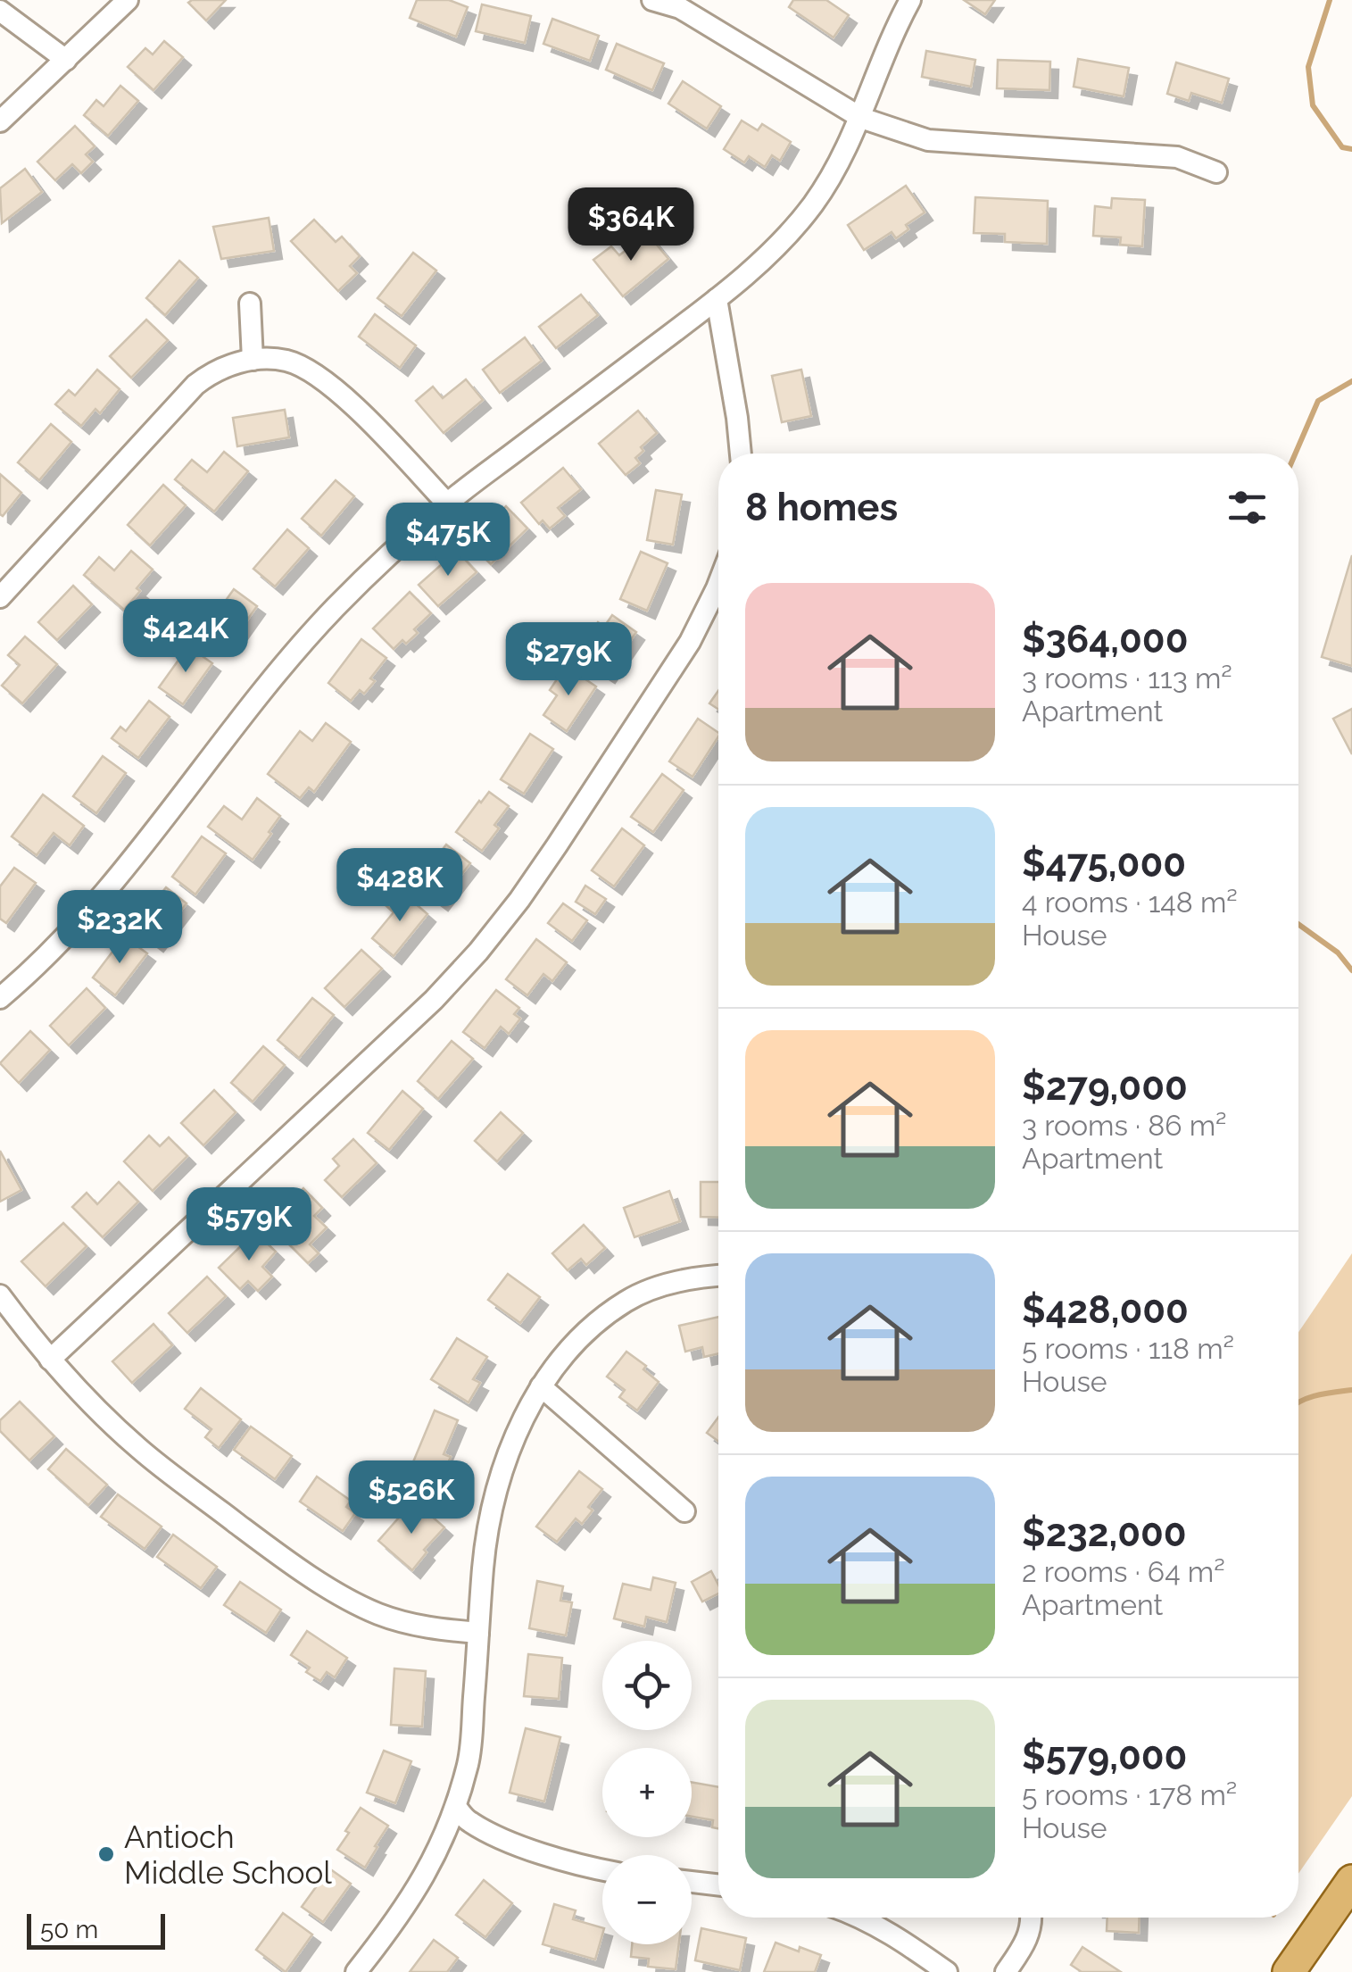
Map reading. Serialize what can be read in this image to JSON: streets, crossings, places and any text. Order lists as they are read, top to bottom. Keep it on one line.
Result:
{"places":["Antioch Middle School"],"scale_bar":"50 m","page":{"price":["$364K","$475K","$424K","$279K","$428K","$232K","$579K","$526K"],"heading":"8 homes","list":[{"name":"$364,000","note":"3 rooms · 113 m² · Apartment"},{"name":"$475,000","note":"4 rooms · 148 m² · House"},{"name":"$279,000","note":"3 rooms · 86 m² · Apartment"},{"name":"$428,000","note":"5 rooms · 118 m² · House"},{"name":"$232,000","note":"2 rooms · 64 m² · Apartment"},{"name":"$579,000","note":"5 rooms · 178 m² · House"}],"map_buttons":["+","−"],"scale":"50 m"}}
